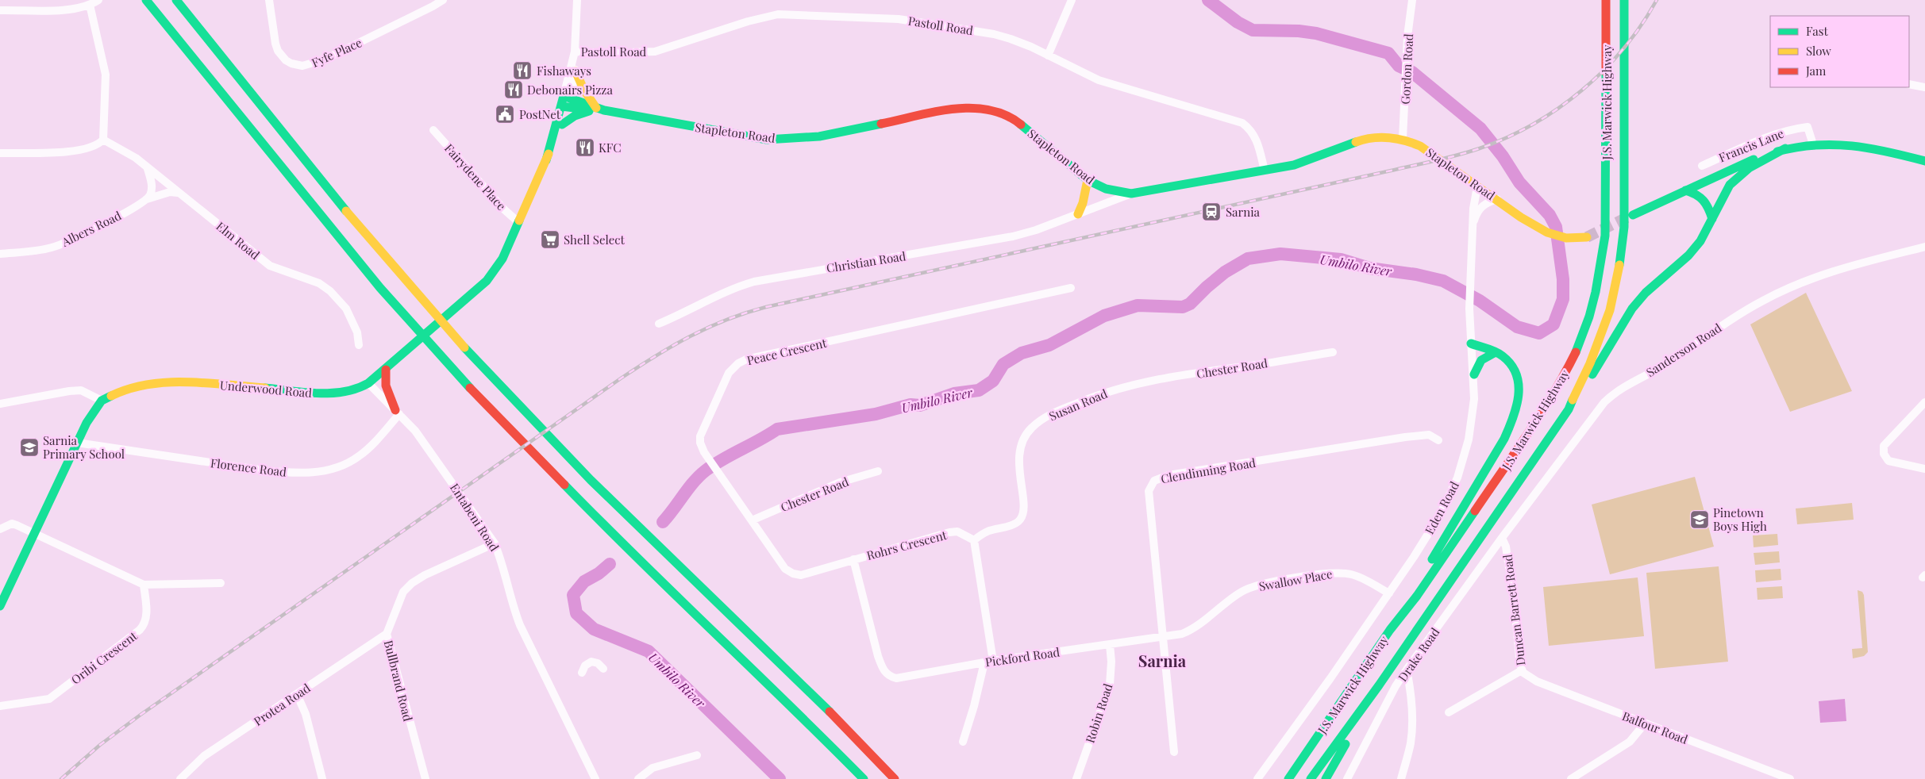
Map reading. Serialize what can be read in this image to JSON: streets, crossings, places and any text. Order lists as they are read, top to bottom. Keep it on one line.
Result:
{"streets":{"main road":["J.S. Marwick Highway","Stapleton Road","Underwood Road"],"street":["Pastoll Road","Fyfe Place","Gordon Road","Francis Lane","Fairydene Place","Albers Road","Elm Road","Christian Road","Sanderson Road","Peace Crescent","Chester Road","Susan Road","Florence Road","Clendinning Road","Eden Road","Entabeni Road","Rohrs Crescent","Swallow Place","Duncan Barrett Road","Drake Road","Pickford Road","Oribi Crescent","Bullbrand Road","Protea Road","Robin Road","Balfour Road"]},"crossings":[["Pastoll Road","Stapleton Road"],["Pastoll Road","Underwood Road"],["Gordon Road","Stapleton Road"],["Stapleton Road","Christian Road"],["Stapleton Road","Underwood Road"],["Stapleton Road","Eden Road"],["Fairydene Place","Underwood Road"],["Albers Road","Elm Road"],["Sanderson Road","Duncan Barrett Road"],["Sanderson Road","Drake Road"],["Peace Crescent","Chester Road"],["Peace Crescent","Rohrs Crescent"],["Chester Road","Susan Road"],["Underwood Road","Entabeni Road"],["Susan Road","Rohrs Crescent"],["Florence Road","Entabeni Road"],["Clendinning Road","Swallow Place"],["Clendinning Road","Pickford Road"],["Eden Road","Swallow Place"],["Entabeni Road","Bullbrand Road"],["Rohrs Crescent","Pickford Road"],["Swallow Place","Pickford Road"],["Duncan Barrett Road","Drake Road"],["Duncan Barrett Road","Balfour Road"],["Pickford Road","Robin Road"],["Bullbrand Road","Protea Road"]],"districts":["Sarnia"],"water":["Umbilo River"],"places":{"restaurant":["Fishaways","Debonairs Pizza","KFC"],"public building":["PostNet"],"station":["Sarnia"],"supermarket":["Shell Select"],"school or university":["Sarnia Primary School","Pinetown Boys High"]},"legend":["Fast","Slow","Jam"]}
